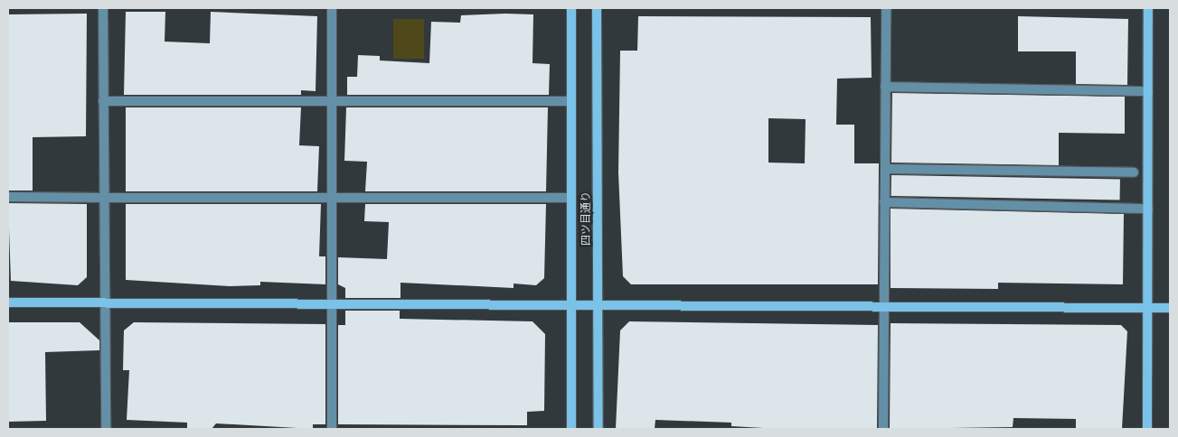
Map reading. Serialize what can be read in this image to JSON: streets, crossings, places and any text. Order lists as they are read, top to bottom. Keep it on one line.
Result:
{"streets":{"street":["四ツ目通り"]}}
